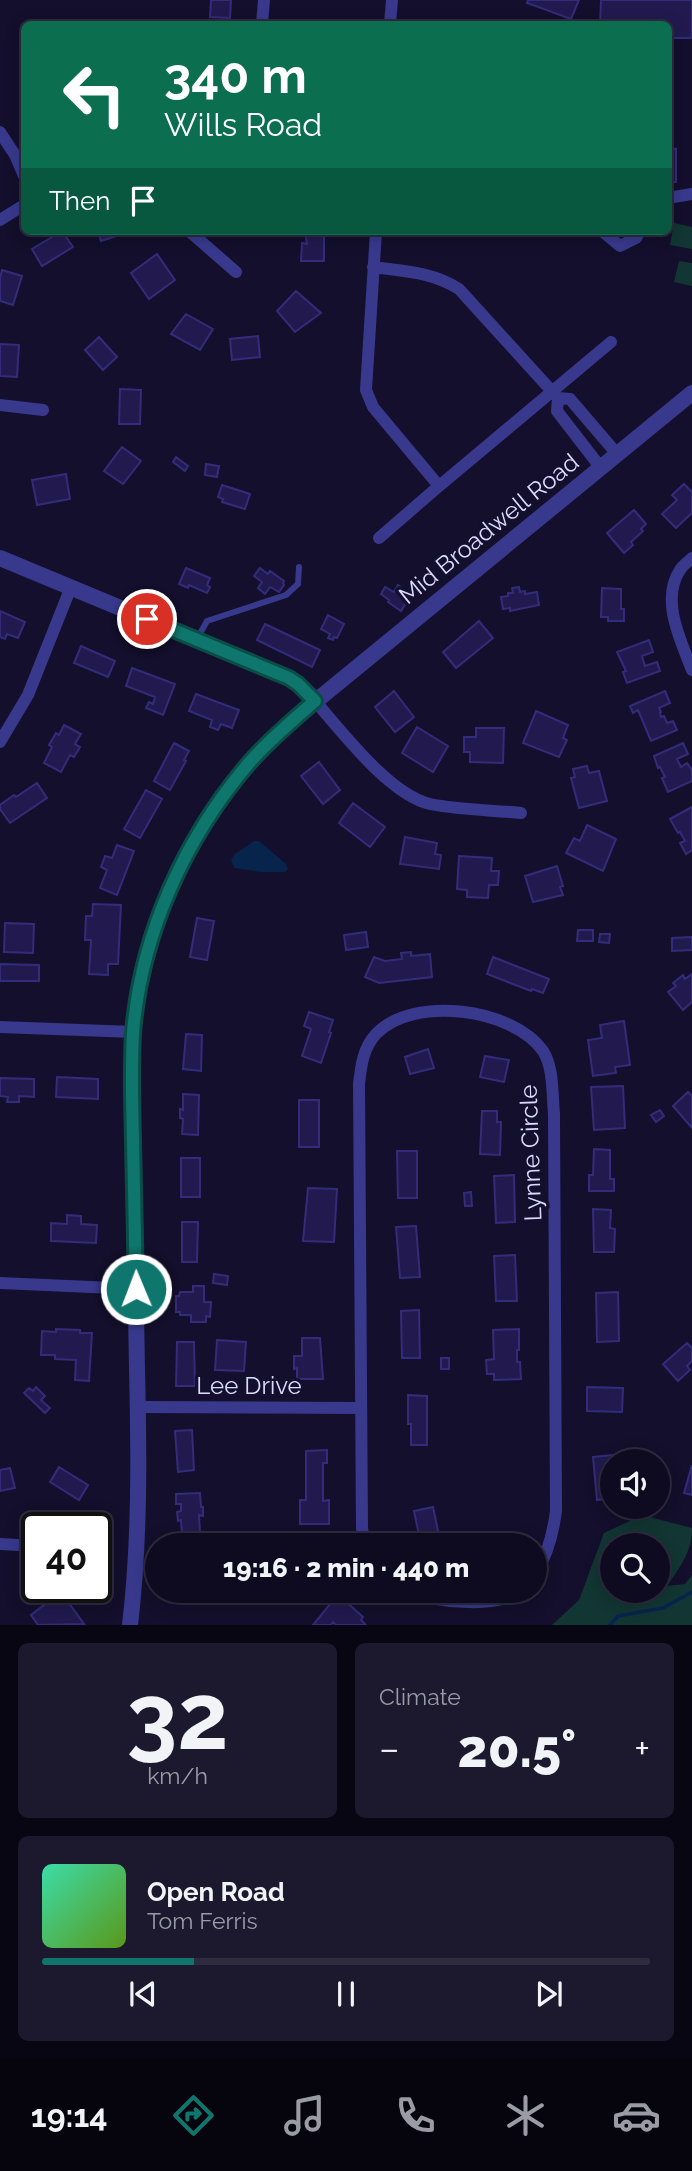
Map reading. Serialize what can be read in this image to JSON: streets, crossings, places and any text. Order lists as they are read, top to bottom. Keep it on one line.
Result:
{"streets":{"street":["Mid Broadwell Road","Lynne Circle","Lee Drive"]},"crossings":[["Mid Broadwell Road","Lee Drive"],["Lynne Circle","Lee Drive"]],"page":{"turn":["340 m","Wills Road"],"then":"Then","limit":"40","trip":"19:16 · 2 min · 440 m","tile":[["32","km/h"],"Climate"],"heat":["−","20.5°","+"],"song":["Open Road","Tom Ferris"],"tabs":"19:14"}}
